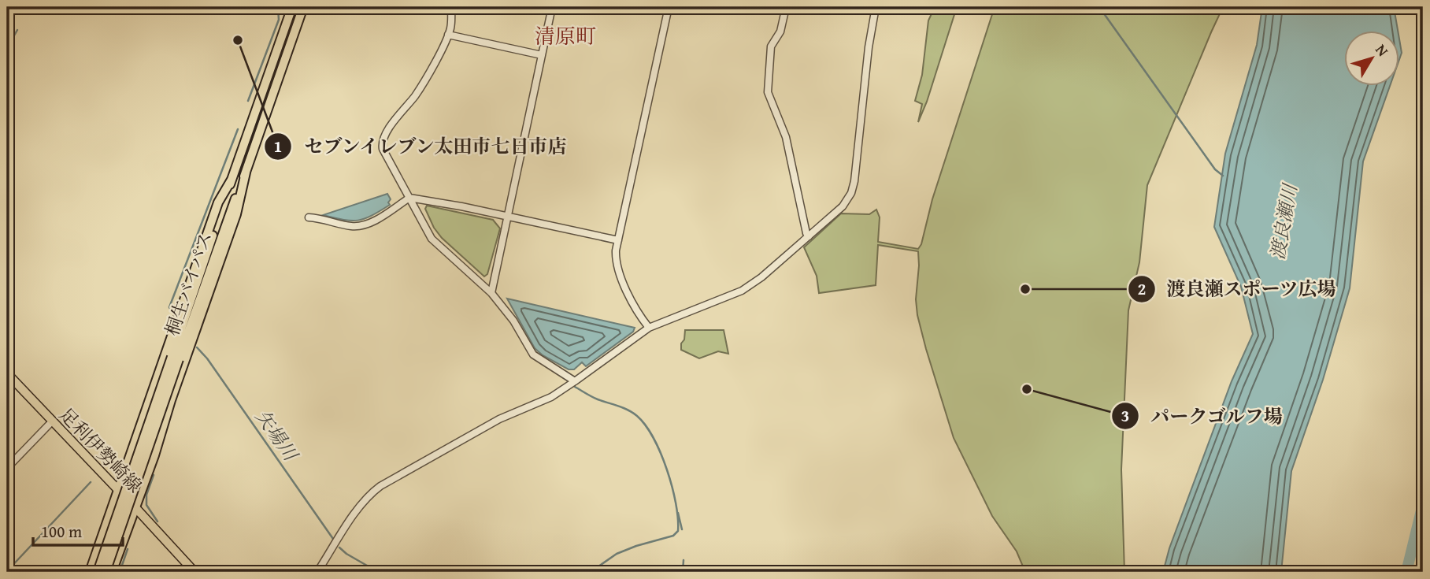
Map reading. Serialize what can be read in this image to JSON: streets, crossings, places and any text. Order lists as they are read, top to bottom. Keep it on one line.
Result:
{"streets":{"highway":["桐生バイパス"],"main road":["足利伊勢崎線"]},"districts":["清原町"],"water":["渡良瀬川","矢場川"],"places":["セブンイレブン太田市七日市店","渡良瀬スポーツ広場","パークゴルフ場"],"scale_bar":"100 m","north":"top right"}
